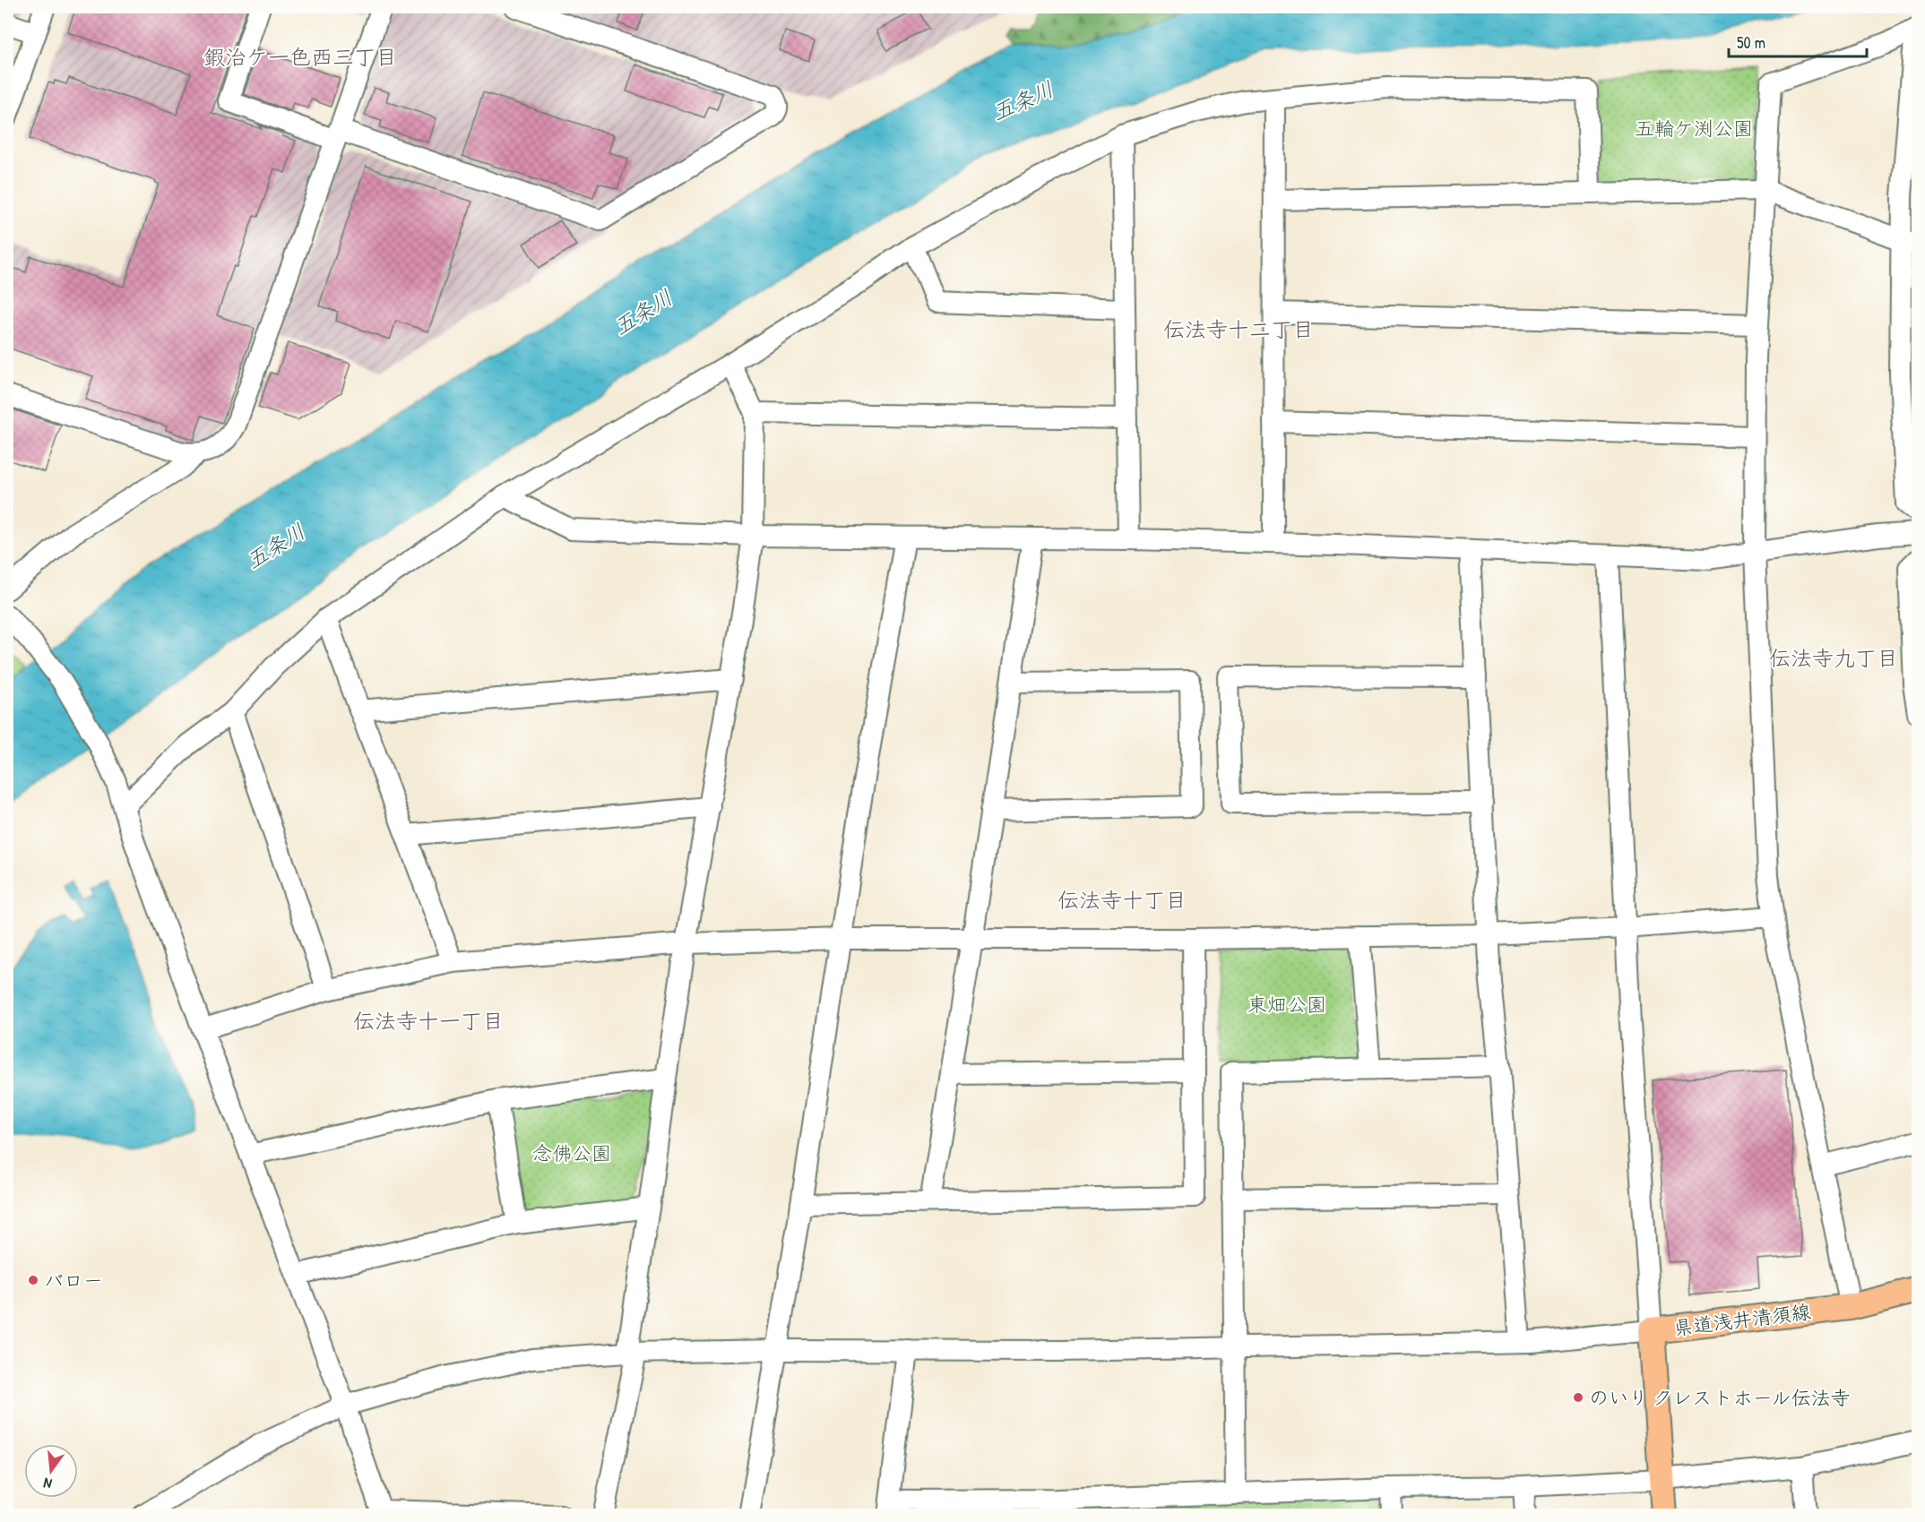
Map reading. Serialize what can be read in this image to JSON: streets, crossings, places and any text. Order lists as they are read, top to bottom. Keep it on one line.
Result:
{"streets":{"main road":["県道浅井清須線"]},"districts":["鍜治ケ一色西三丁目","伝法寺十二丁目","伝法寺九丁目","伝法寺十丁目","伝法寺十一丁目"],"water":["五条川"],"parks":["五輪ケ渕公園","東畑公園","念佛公園"],"places":["バロー","のいり クレストホール伝法寺"],"scale_bar":"50 m","north":"bottom"}
